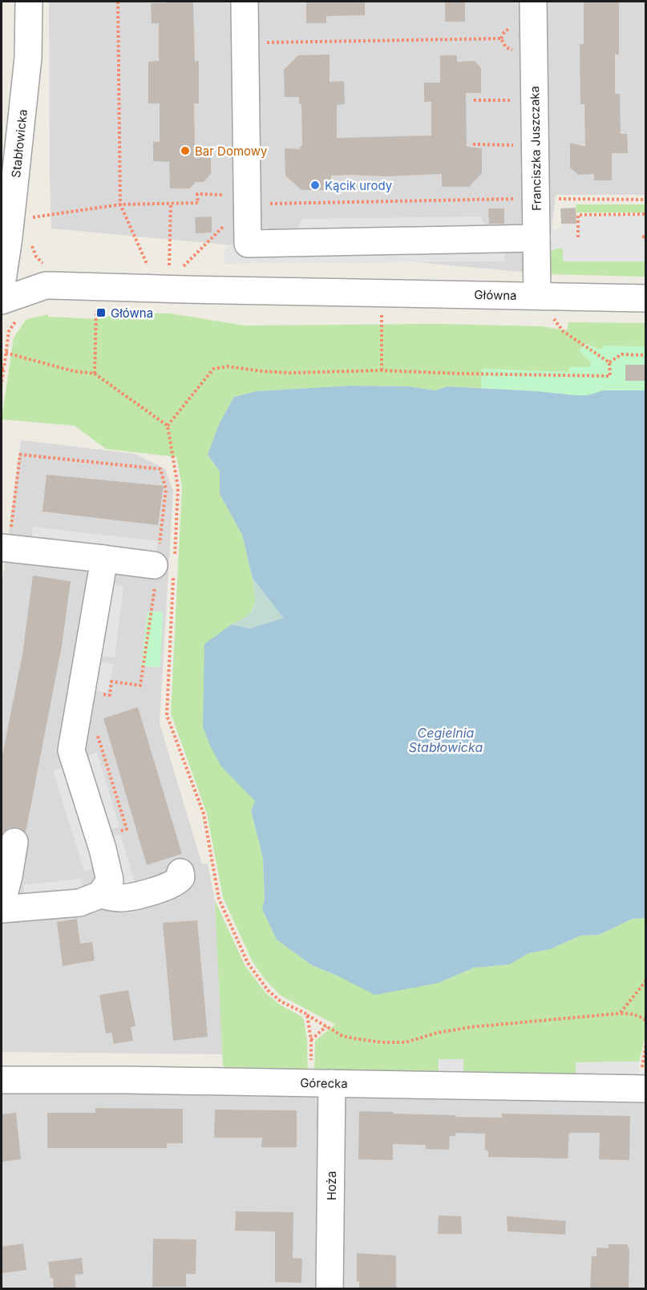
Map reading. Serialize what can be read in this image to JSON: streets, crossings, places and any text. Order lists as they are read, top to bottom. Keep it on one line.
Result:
{"streets":{"street":["Stabłowicka","Franciszka Juszczaka","Główna","Górecka","Hoża"]},"crossings":[["Franciszka Juszczaka","Główna"],["Górecka","Hoża"]],"water":["Cegielnia Stabłowicka"],"places":{"other":["Bar Domowy","Kącik urody"],"transit":["Główna"]}}
